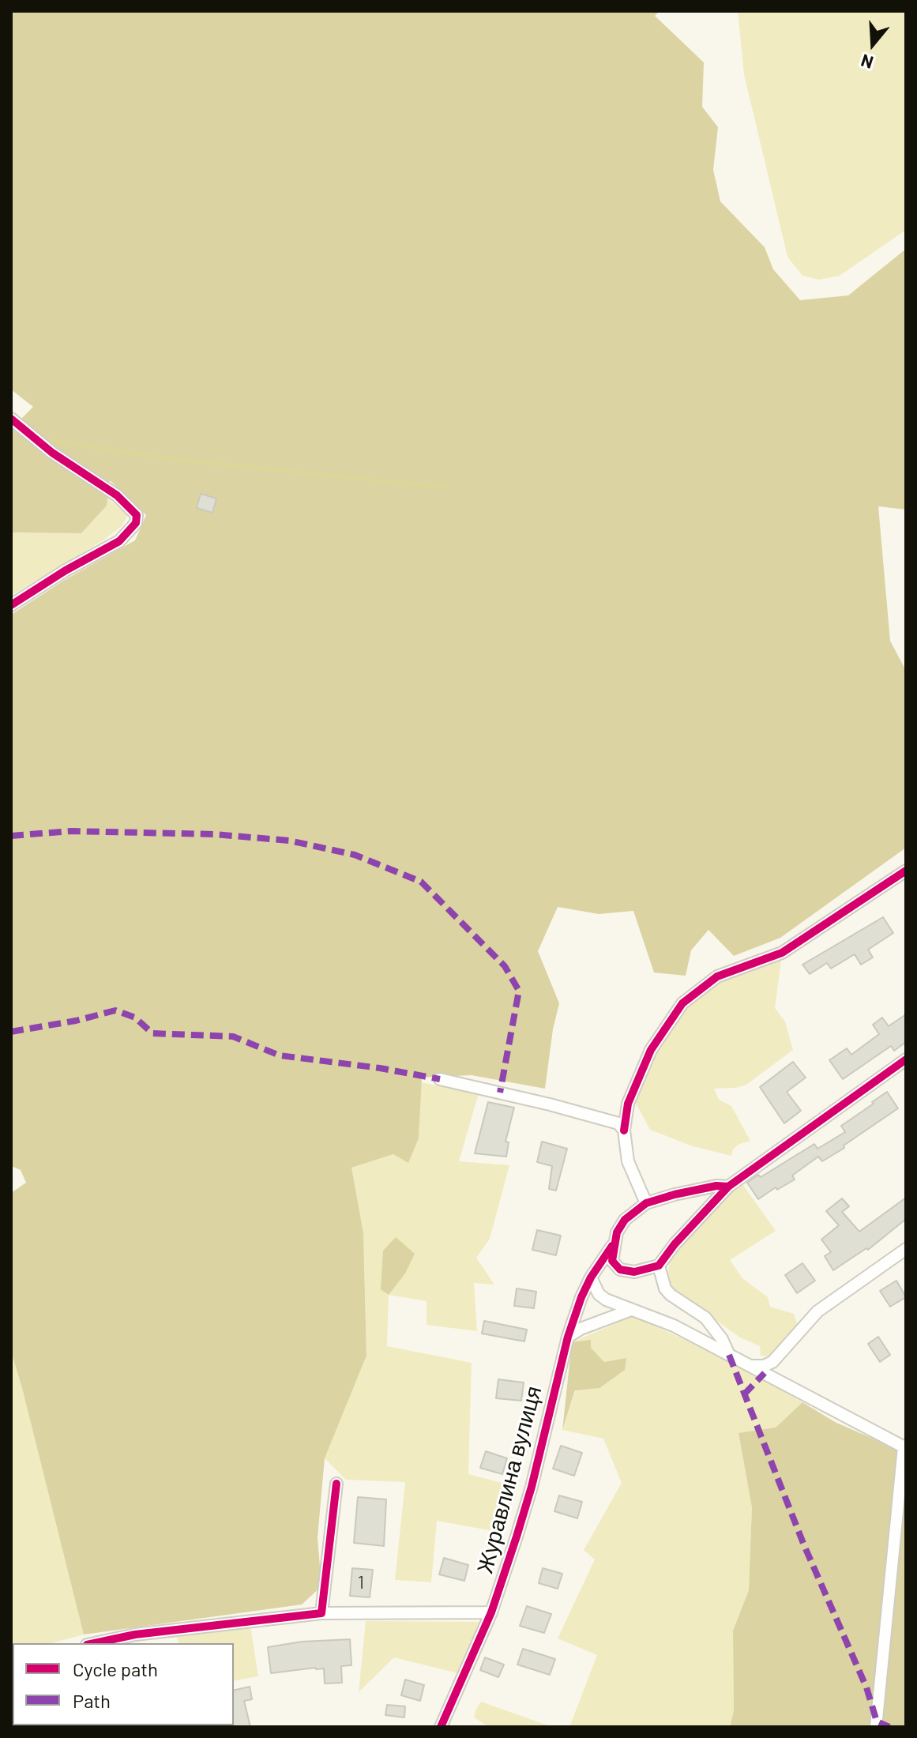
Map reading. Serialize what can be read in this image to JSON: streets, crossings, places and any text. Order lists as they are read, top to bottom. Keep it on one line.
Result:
{"streets":{"street":["Журавлина вулиця"]},"house_numbers":["1"],"legend":["Cycle path","Path"],"north":"bottom"}
